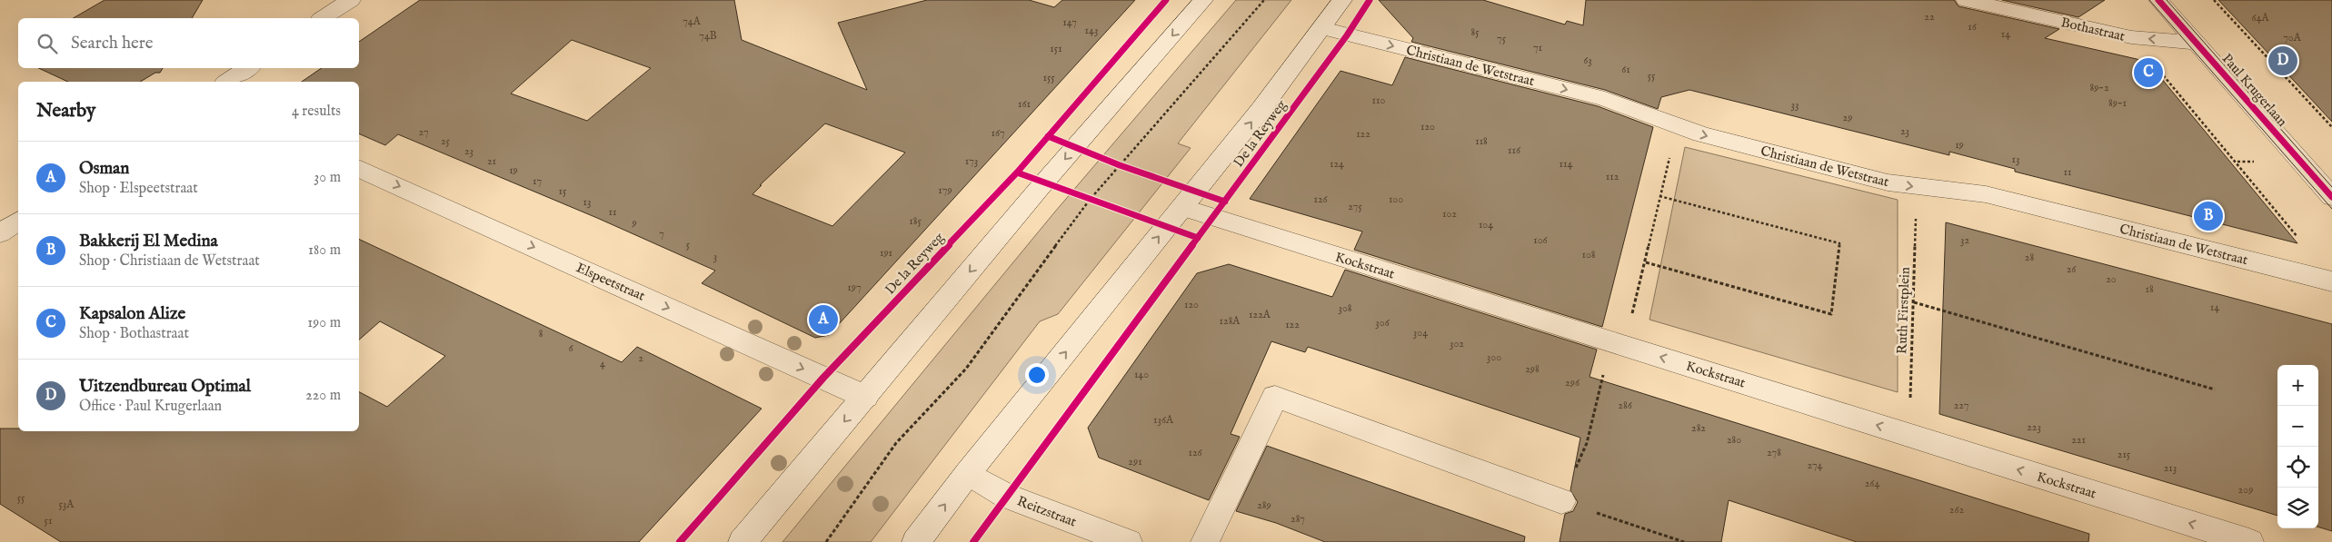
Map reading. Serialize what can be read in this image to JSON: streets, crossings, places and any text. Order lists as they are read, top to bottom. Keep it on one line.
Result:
{"streets":{"street":["Bothastraat","Christiaan de Wetstraat","Paul Krugerlaan","De la Reyweg","Kockstraat","Elspeetstraat","Reitzstraat"],"path":["Ruth Firstplein"]},"crossings":[["Bothastraat","Paul Krugerlaan"],["Christiaan de Wetstraat","De la Reyweg"],["Christiaan de Wetstraat","Ruth Firstplein"],["De la Reyweg","Kockstraat"],["De la Reyweg","Reitzstraat"],["Kockstraat","Ruth Firstplein"]],"one_way":["Christiaan de Wetstraat","Kockstraat","Elspeetstraat"],"house_numbers":["22","64A","74A","147","16","143","85","14","74B","70A","75","71","151","63","61","55","155","89-2","110","89-1","161","33","29","120","23","27","167","122","25","118","19","116","23","13","21","173","124","114","19","11","112","17","179","15","126","100","13","275","11","102","185","9","104","7","106","32","5","191","108","3","28","26","20","197","18","120","14","308","122A","128A","306","122","304","8","302","6","300","2","4","298","140","296","286","227","136A","223","282","280","221","126","278","215","291","274","213","264","209","55","53A","289","262","287","51"],"page":{"search":"Search here","pins":["D","C","B","A"],"heading":["Nearby","4 results"],"list":[{"mark":"A","name":"Osman","note":"Shop · Elspeetstraat","value":"30 m"},{"mark":"B","name":"Bakkerij El Medina","note":"Shop · Christiaan de Wetstraat","value":"180 m"},{"mark":"C","name":"Kapsalon Alize","note":"Shop · Bothastraat","value":"190 m"},{"mark":"D","name":"Uitzendbureau Optimal","note":"Office · Paul Krugerlaan","value":"220 m"}],"map_buttons":["+","−"]}}
